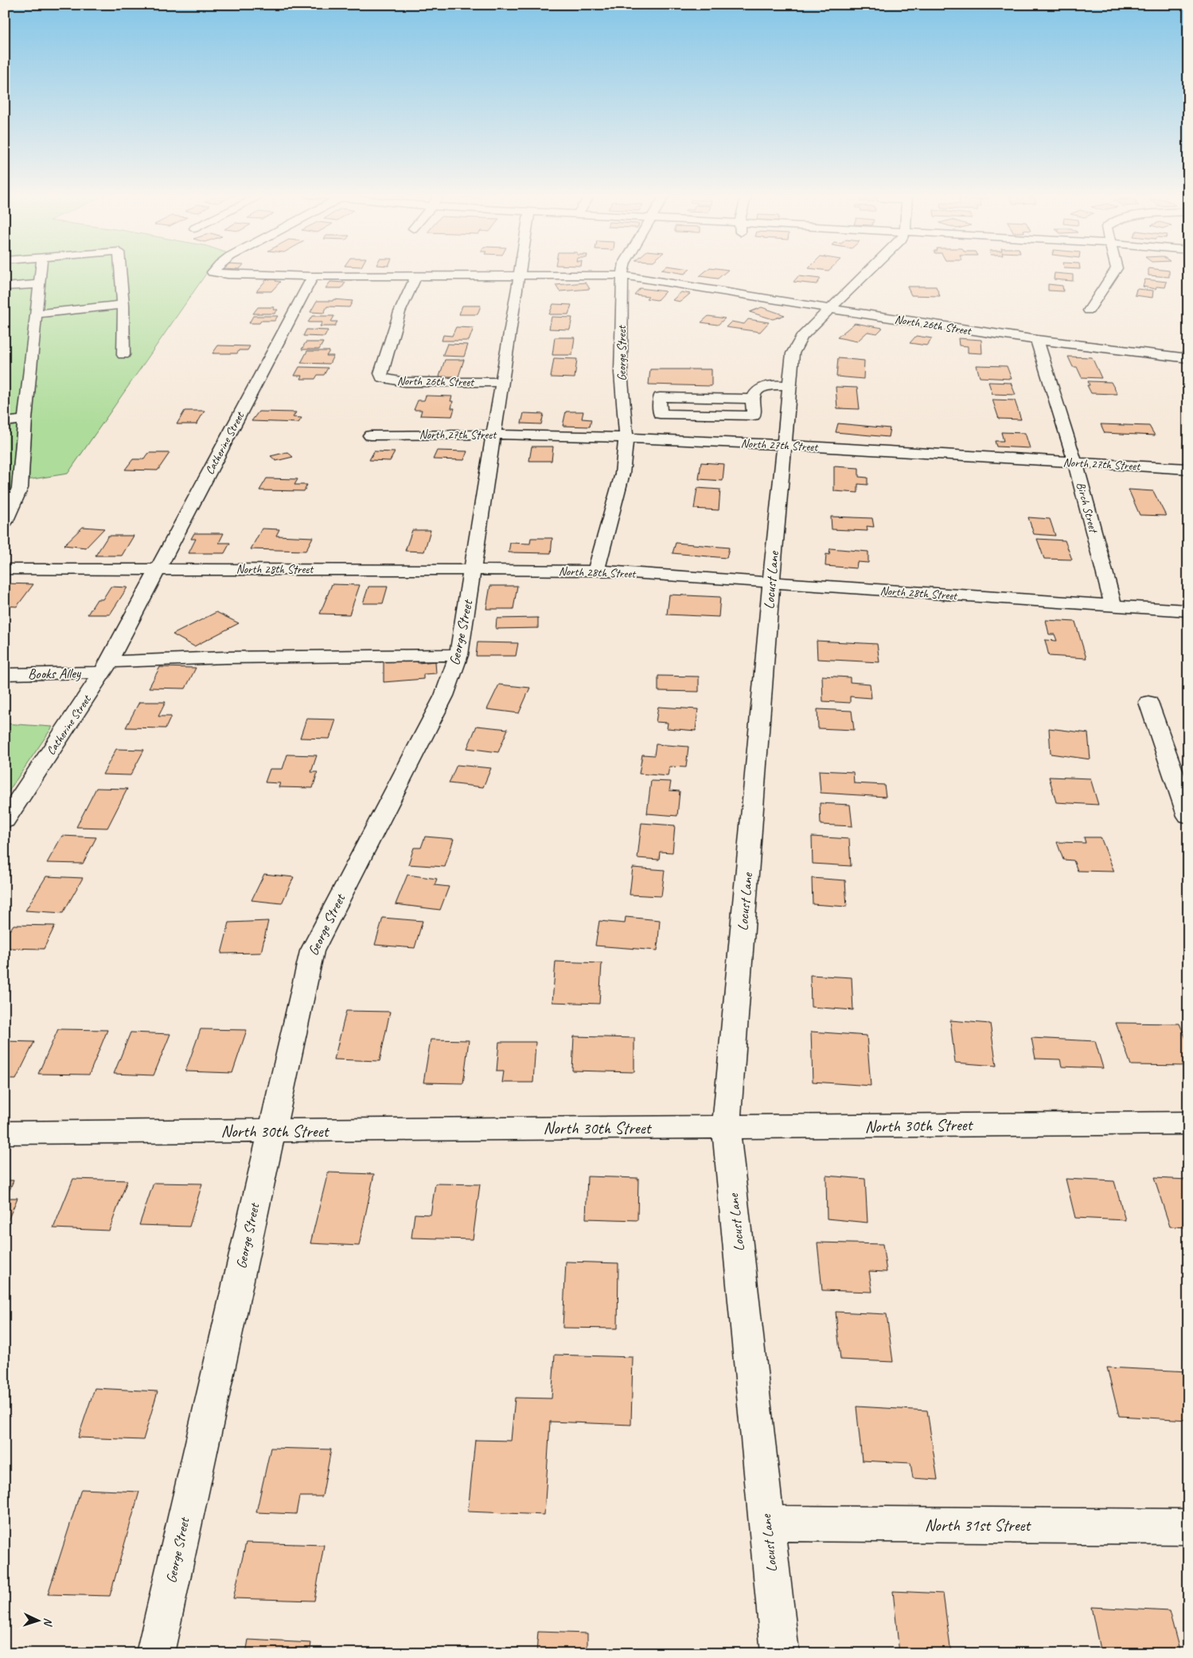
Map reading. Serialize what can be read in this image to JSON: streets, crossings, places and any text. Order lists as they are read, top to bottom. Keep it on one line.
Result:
{"streets":{"street":["North 26th Street","George Street","North 27th Street","Catherine Street","Birch Street","North 28th Street","Locust Lane","Books Alley","North 30th Street","North 31st Street"]},"crossings":[["North 26th Street","George Street"],["North 26th Street","Catherine Street"],["North 26th Street","Birch Street"],["North 26th Street","Locust Lane"],["George Street","North 27th Street"],["George Street","North 28th Street"],["George Street","Books Alley"],["George Street","North 30th Street"],["North 27th Street","Birch Street"],["North 27th Street","Locust Lane"],["Catherine Street","North 28th Street"],["Catherine Street","Books Alley"],["Birch Street","North 28th Street"],["North 28th Street","Locust Lane"],["Locust Lane","North 30th Street"],["Locust Lane","North 31st Street"]],"north":"right"}
